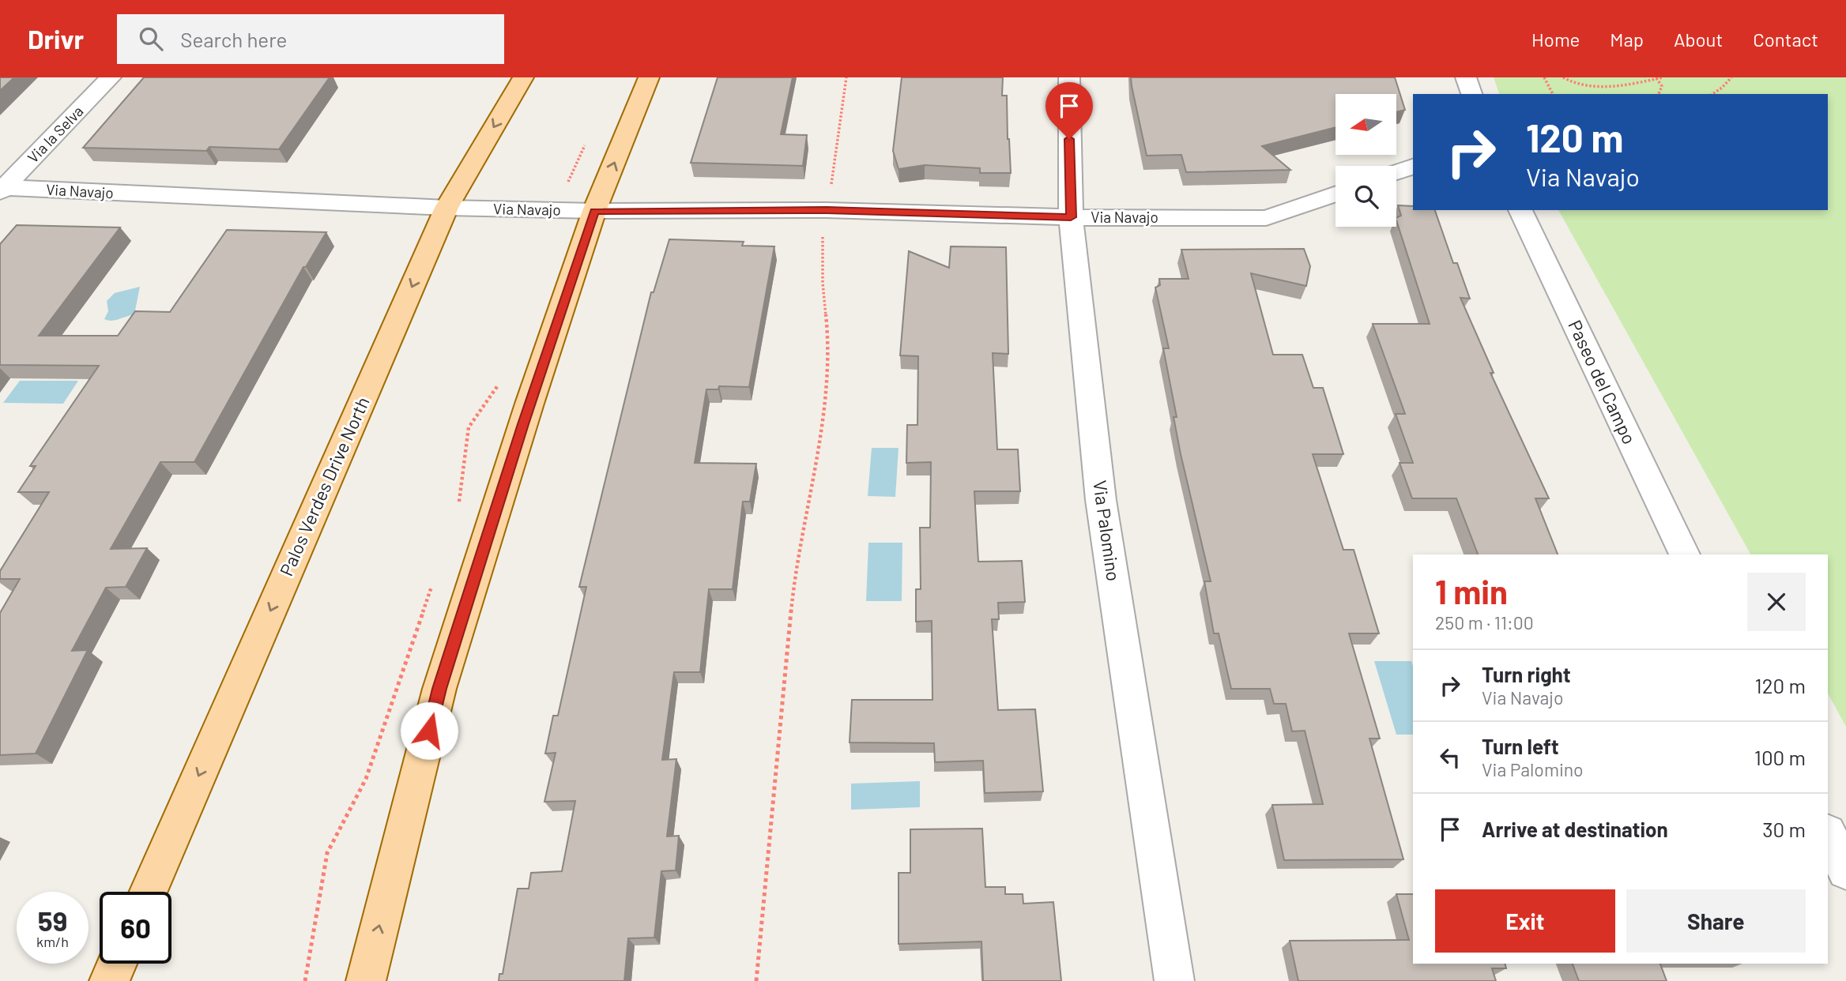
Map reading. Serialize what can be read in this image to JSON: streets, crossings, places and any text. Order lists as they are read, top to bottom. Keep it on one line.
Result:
{"streets":{"main road":["Palos Verdes Drive North"],"street":["Via la Selva","Via Navajo","Paseo del Campo","Via Palomino"]},"crossings":[["Via la Selva","Via Navajo"],["Via Navajo","Palos Verdes Drive North"],["Via Navajo","Via Palomino"]],"north":"left","page":{"header":"Drivr","search":"Search here","nav":["Home","Map","About","Contact"],"turn":["120 m","Via Navajo"],"heading":["1 min","250 m · 11:00"],"list":[{"name":"Turn right","note":"Via Navajo","value":"120 m"},{"name":"Turn left","note":"Via Palomino","value":"100 m"},{"name":"Arrive at destination","value":"30 m"}],"buttons":["Exit","Share"],"speed":"59 km/h","limit":"60"}}
